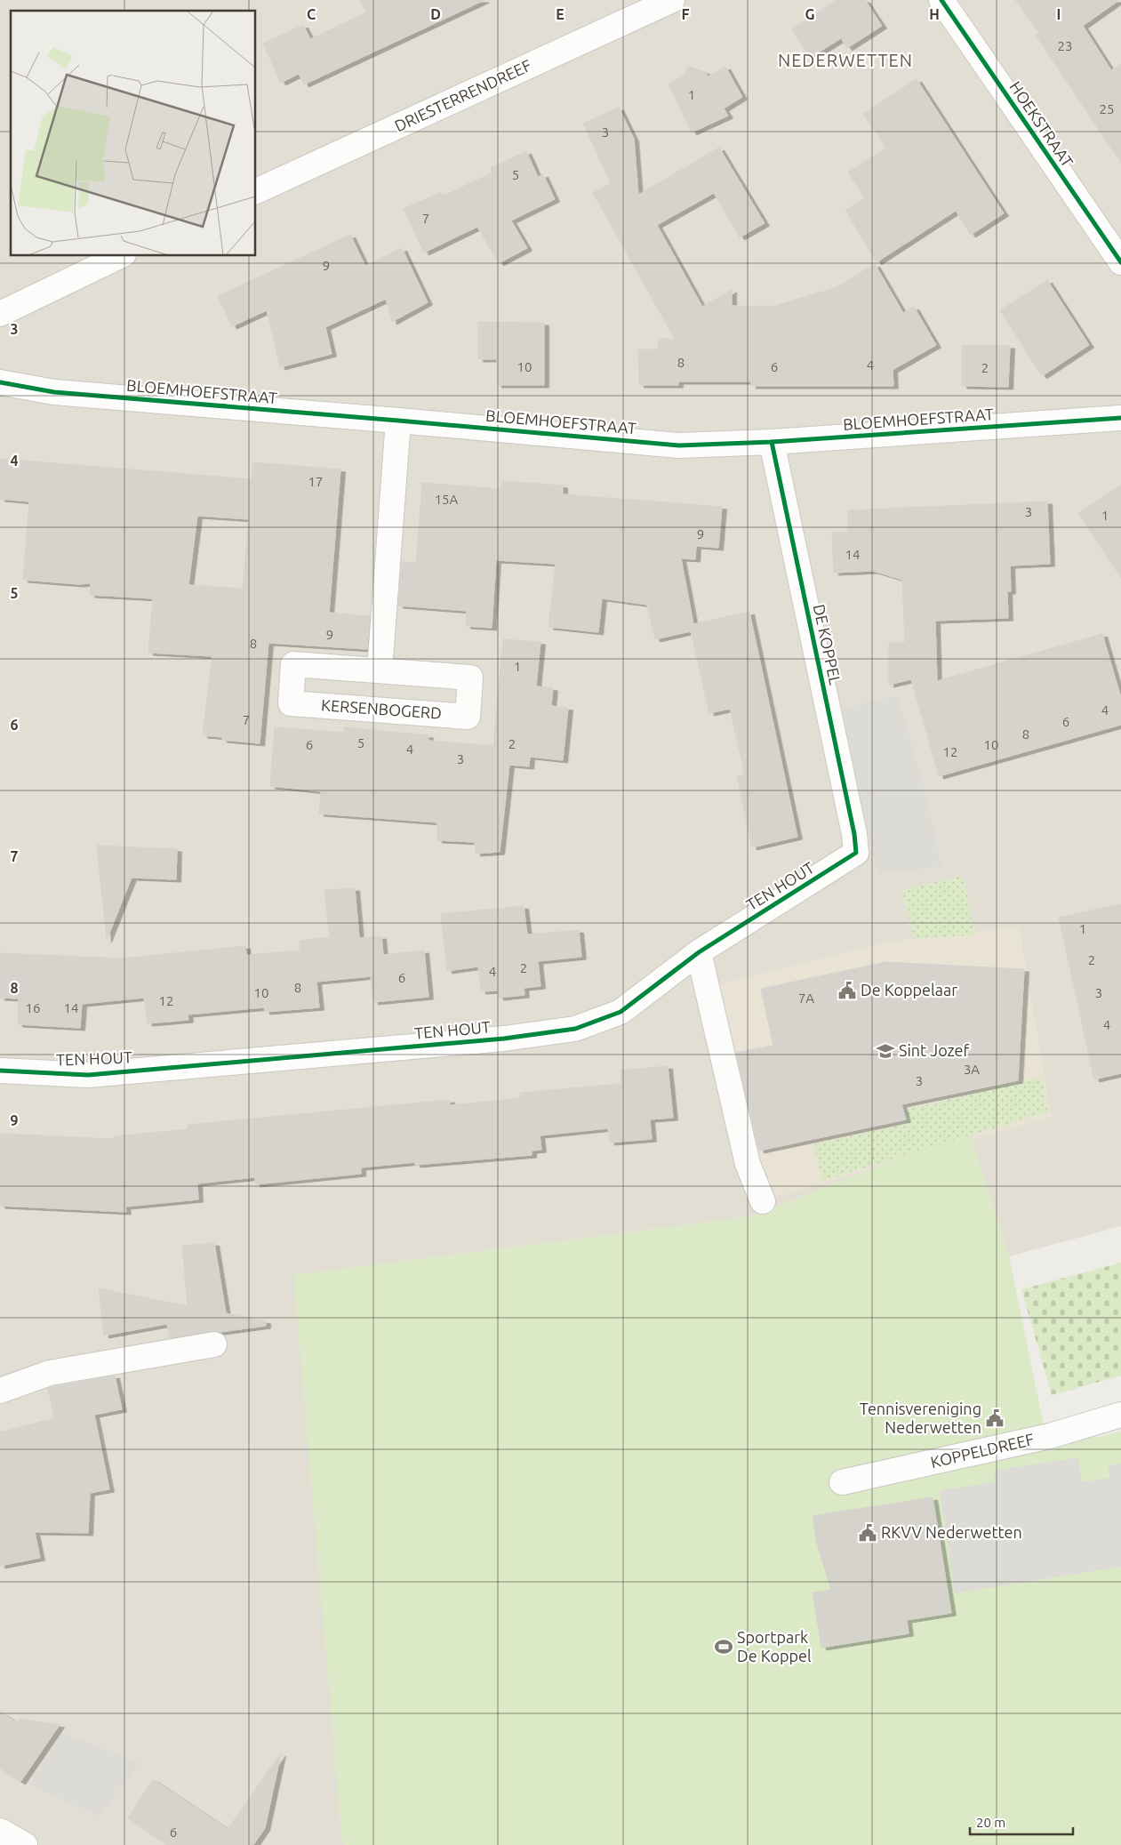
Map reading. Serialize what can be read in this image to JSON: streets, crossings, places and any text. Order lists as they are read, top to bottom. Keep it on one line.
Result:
{"streets":{"street":["DRIESTERRENDREEF","HOEKSTRAAT","BLOEMHOEFSTRAAT","DE KOPPEL","KERSENBOGERD","TEN HOUT","KOPPELDREEF"]},"crossings":[["BLOEMHOEFSTRAAT","DE KOPPEL"],["DE KOPPEL","TEN HOUT"]],"districts":["NEDERWETTEN"],"places":{"public building":["De Koppelaar","Tennisvereniging Nederwetten","RKVV Nederwetten"],"school or university":["Sint Jozef"],"sports":["Sportpark De Koppel"]},"house_numbers":["23","1","25","3","5","7","9","8","4","10","6","2","17","15A","3","1","9","14","9","8","1","4","7","6","8","5","2","6","10","4","12","3","1","2","2","4","6","8","10","3","7A","12","16","14","4","3A","3","6"],"scale_bar":"20 m","grid":{"columns":["C","D","E","F","G","H","I"],"rows":["3","4","5","6","7","8","9"]}}
